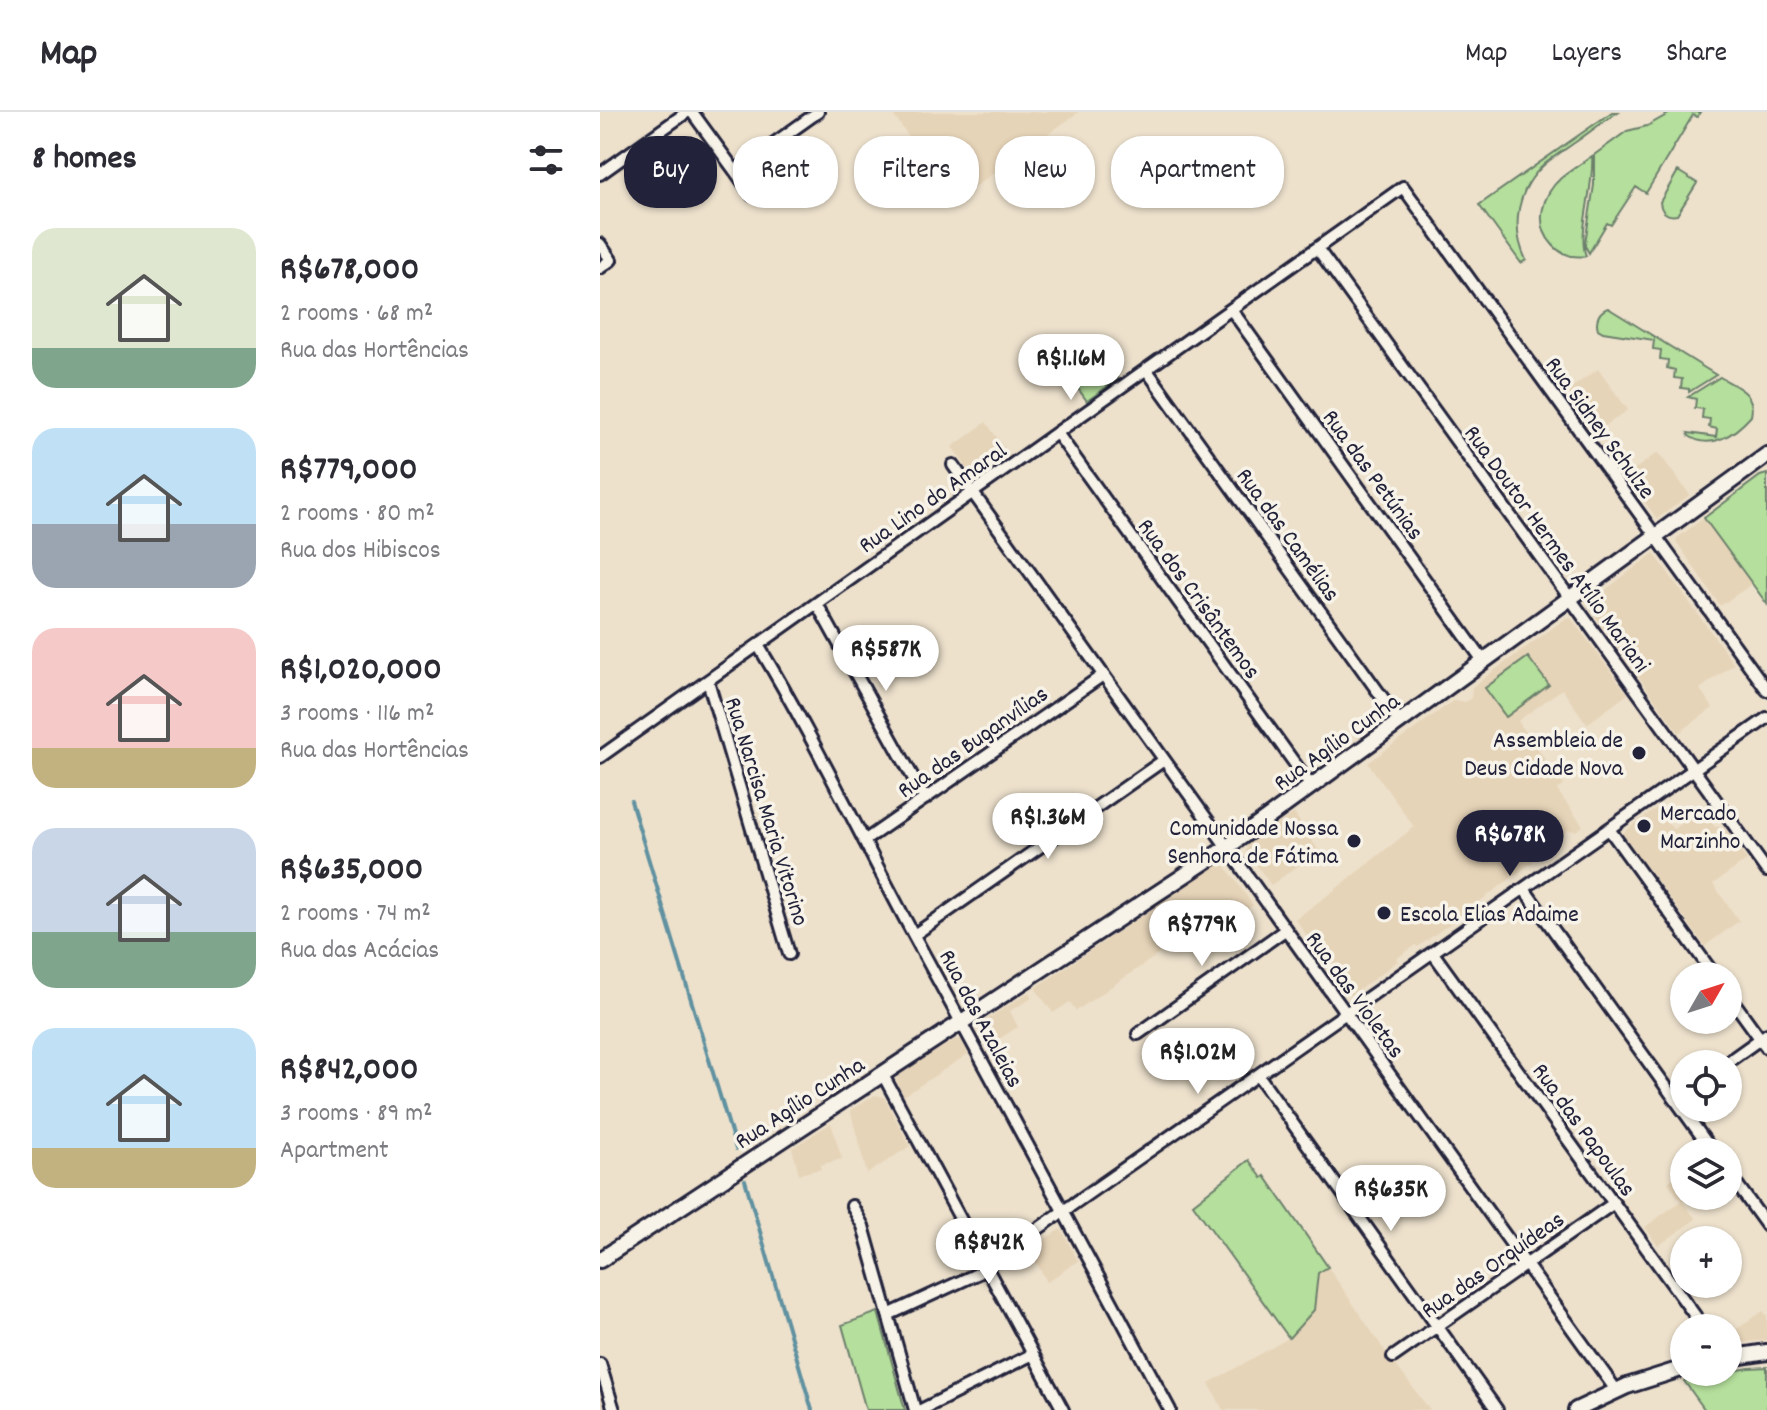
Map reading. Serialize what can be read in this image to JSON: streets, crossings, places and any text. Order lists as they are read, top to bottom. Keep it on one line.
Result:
{"streets":{"main road":["Rua Agílio Cunha"],"street":["Rua Sidney Schulze","Rua das Petúnias","Rua Lino do Amaral","Rua das Camélias","Rua Doutor Hermes Atílio Mariani","Rua dos Crisântemos","Rua das Buganvílias","Rua Narcisa Maria Vitorino","Rua das Violetas","Rua das Azaleias","Rua das Papoulas","Rua das Orquídeas"]},"crossings":[["Rua Sidney Schulze","Rua Lino do Amaral"],["Rua Sidney Schulze","Rua Agílio Cunha"],["Rua das Petúnias","Rua Lino do Amaral"],["Rua das Petúnias","Rua Agílio Cunha"],["Rua Lino do Amaral","Rua das Camélias"],["Rua Lino do Amaral","Rua Doutor Hermes Atílio Mariani"],["Rua Lino do Amaral","Rua dos Crisântemos"],["Rua Lino do Amaral","Rua Narcisa Maria Vitorino"],["Rua Lino do Amaral","Rua das Violetas"],["Rua Lino do Amaral","Rua das Azaleias"],["Rua das Camélias","Rua Agílio Cunha"],["Rua Doutor Hermes Atílio Mariani","Rua Agílio Cunha"],["Rua dos Crisântemos","Rua Agílio Cunha"],["Rua das Buganvílias","Rua das Violetas"],["Rua das Buganvílias","Rua das Azaleias"],["Rua Agílio Cunha","Rua das Violetas"],["Rua Agílio Cunha","Rua das Azaleias"],["Rua das Violetas","Rua das Orquídeas"],["Rua das Papoulas","Rua das Orquídeas"]],"places":["Assembleia de Deus Cidade Nova","Mercado Marzinho","Comunidade Nossa Senhora de Fátima","Escola Elias Adaime"],"north":"top right","page":{"header":"Map","nav":["Map","Layers","Share"],"heading":"8 homes","chip":["Buy","Rent","Filters","New","Apartment"],"list":[{"name":"R$678,000","note":"2 rooms · 68 m² · Rua das Hortências"},{"name":"R$779,000","note":"2 rooms · 80 m² · Rua dos Hibiscos"},{"name":"R$1,020,000","note":"3 rooms · 116 m² · Rua das Hortências"},{"name":"R$635,000","note":"2 rooms · 74 m² · Rua das Acácias"},{"name":"R$842,000","note":"3 rooms · 89 m² · Apartment"}],"price":["R$1.16M","R$587K","R$1.36M","R$678K","R$779K","R$1.02M","R$635K","R$842K"],"map_buttons":["+","−"]}}
